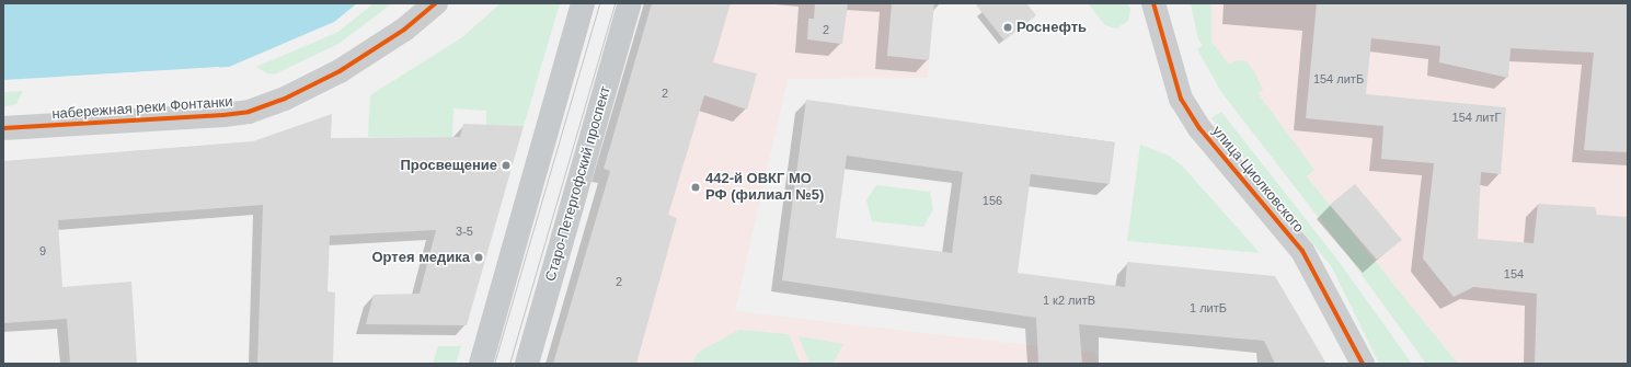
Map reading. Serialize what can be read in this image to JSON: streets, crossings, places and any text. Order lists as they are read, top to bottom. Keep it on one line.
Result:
{"streets":{"main road":["Старо-Петергофский проспект"],"street":["набережная реки Фонтанки","улица Циолковского"]},"places":["Роснефть","Просвещение","442-й ОВКГ МО РФ (филиал №5)","Ортея медика"],"house_numbers":["2","154 литБ","2","154 литГ","156","3-5","9","154","2","1 к2 литВ","1 литБ"]}
